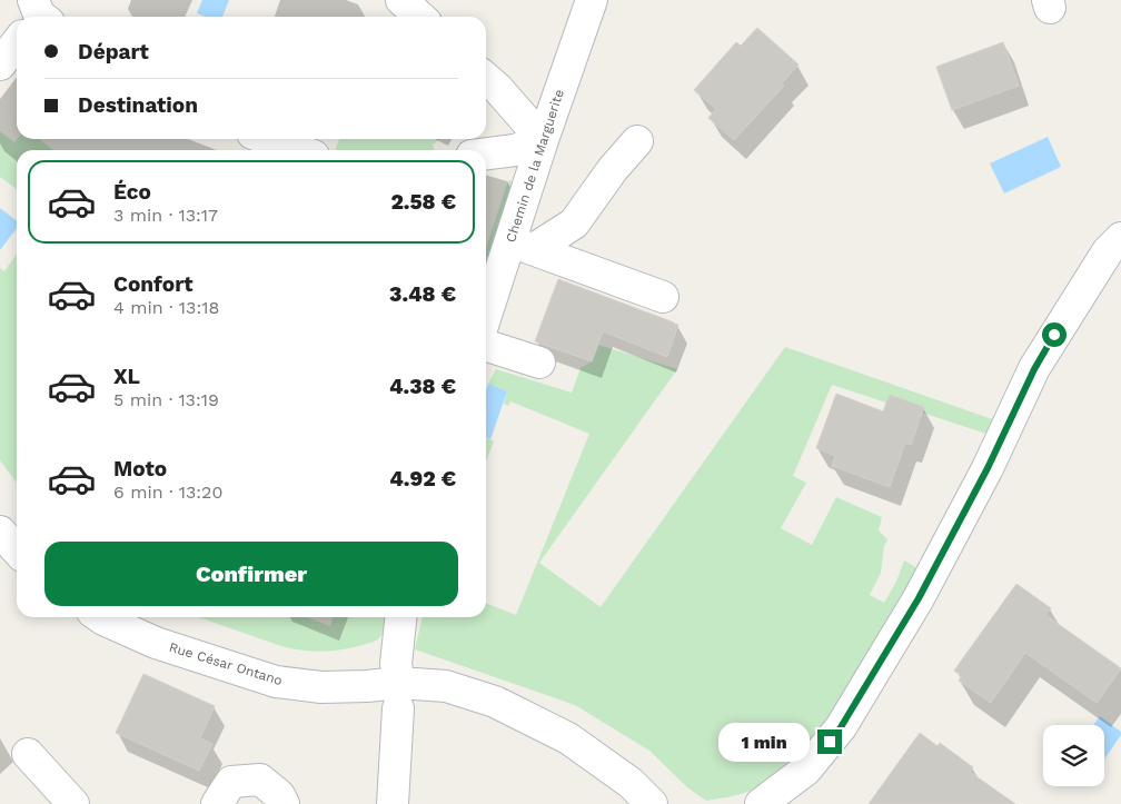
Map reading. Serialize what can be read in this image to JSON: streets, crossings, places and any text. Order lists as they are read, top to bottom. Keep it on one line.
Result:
{"streets":{"street":["Chemin de la Marguerite","Rue César Ontano"]},"page":{"banner":["Départ","Destination"],"list":[{"name":"Éco","note":"3 min · 13:17","value":"2.58 €"},{"name":"Confort","note":"4 min · 13:18","value":"3.48 €"},{"name":"XL","note":"5 min · 13:19","value":"4.38 €"},{"name":"Moto","note":"6 min · 13:20","value":"4.92 €"}],"buttons":"Confirmer","bubble":"1 min"}}
